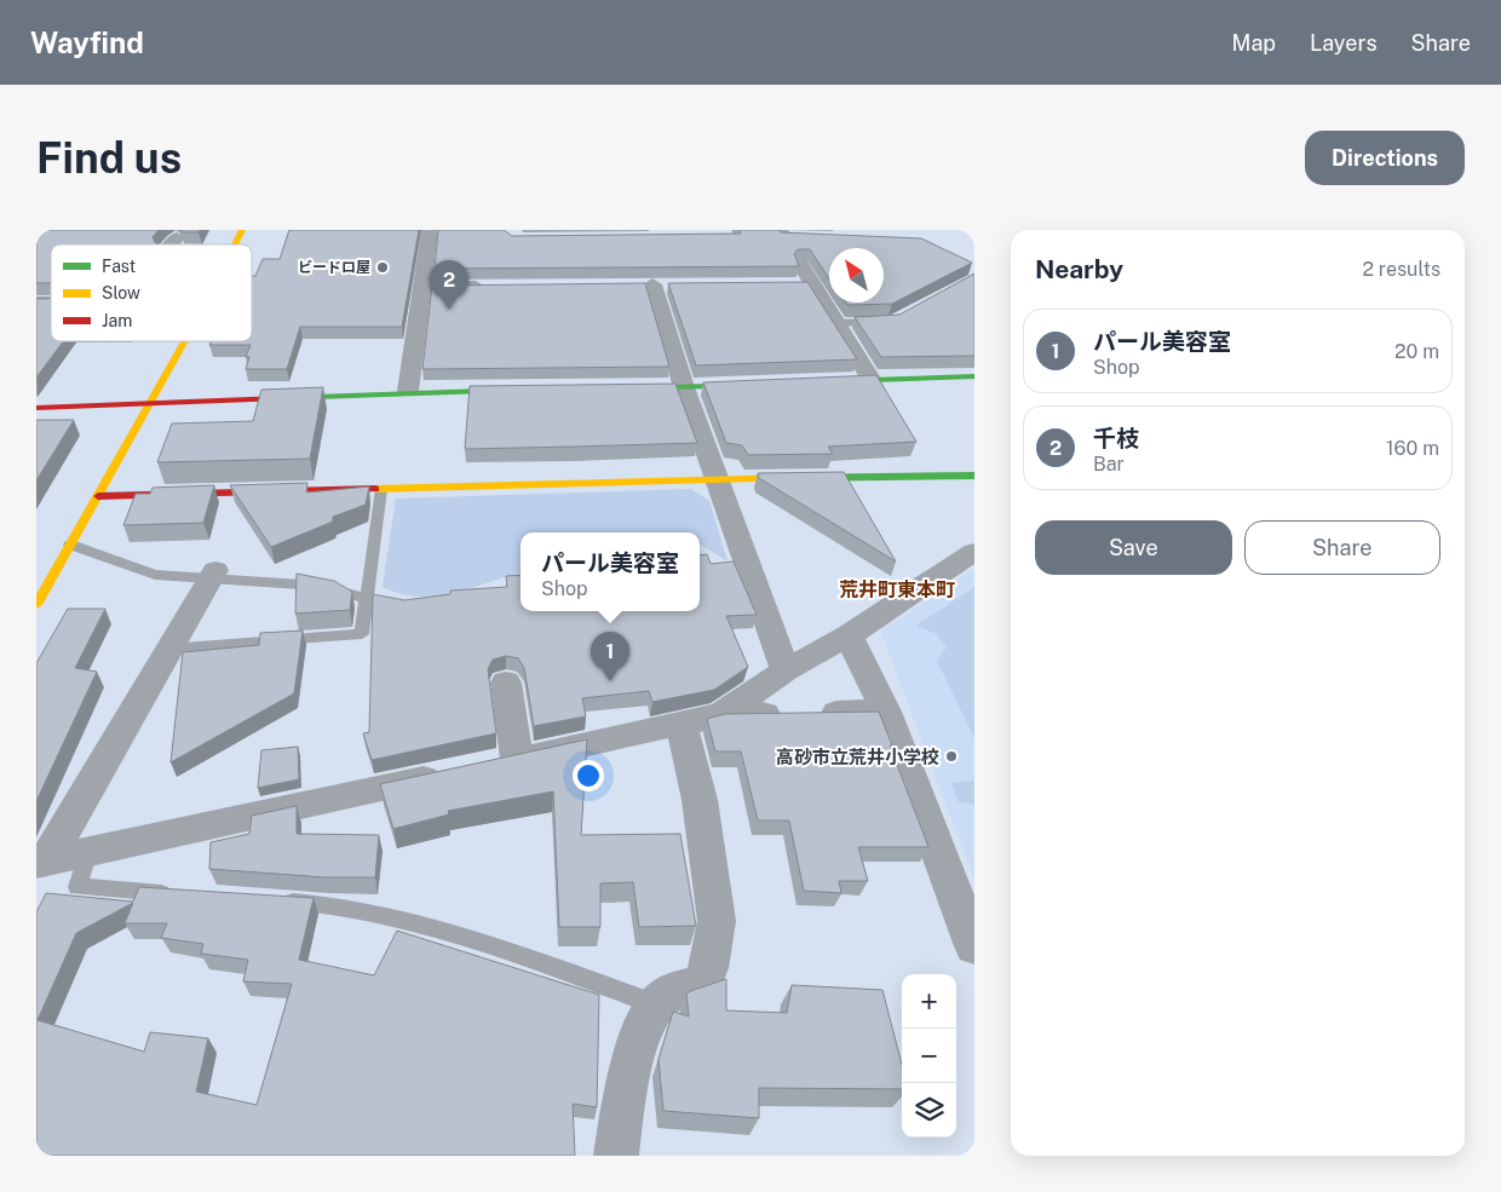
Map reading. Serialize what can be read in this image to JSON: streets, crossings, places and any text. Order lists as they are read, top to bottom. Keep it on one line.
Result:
{"districts":["荒井町東本町"],"places":["ビードロ屋","高砂市立荒井小学校"],"legend":["Fast","Slow","Jam"],"north":"top left","page":{"header":"Wayfind","nav":["Map","Layers","Share"],"buttons":["Directions",["Save","Share"]],"title":"Find us","heading":["Nearby","2 results"],"pins":["2","1"],"list":[{"mark":"1","name":"パール美容室","note":"Shop","value":"20 m"},{"mark":"2","name":"千枝","note":"Bar","value":"160 m"}],"popup":["パール美容室","Shop"],"map_buttons":["+","−"]}}
